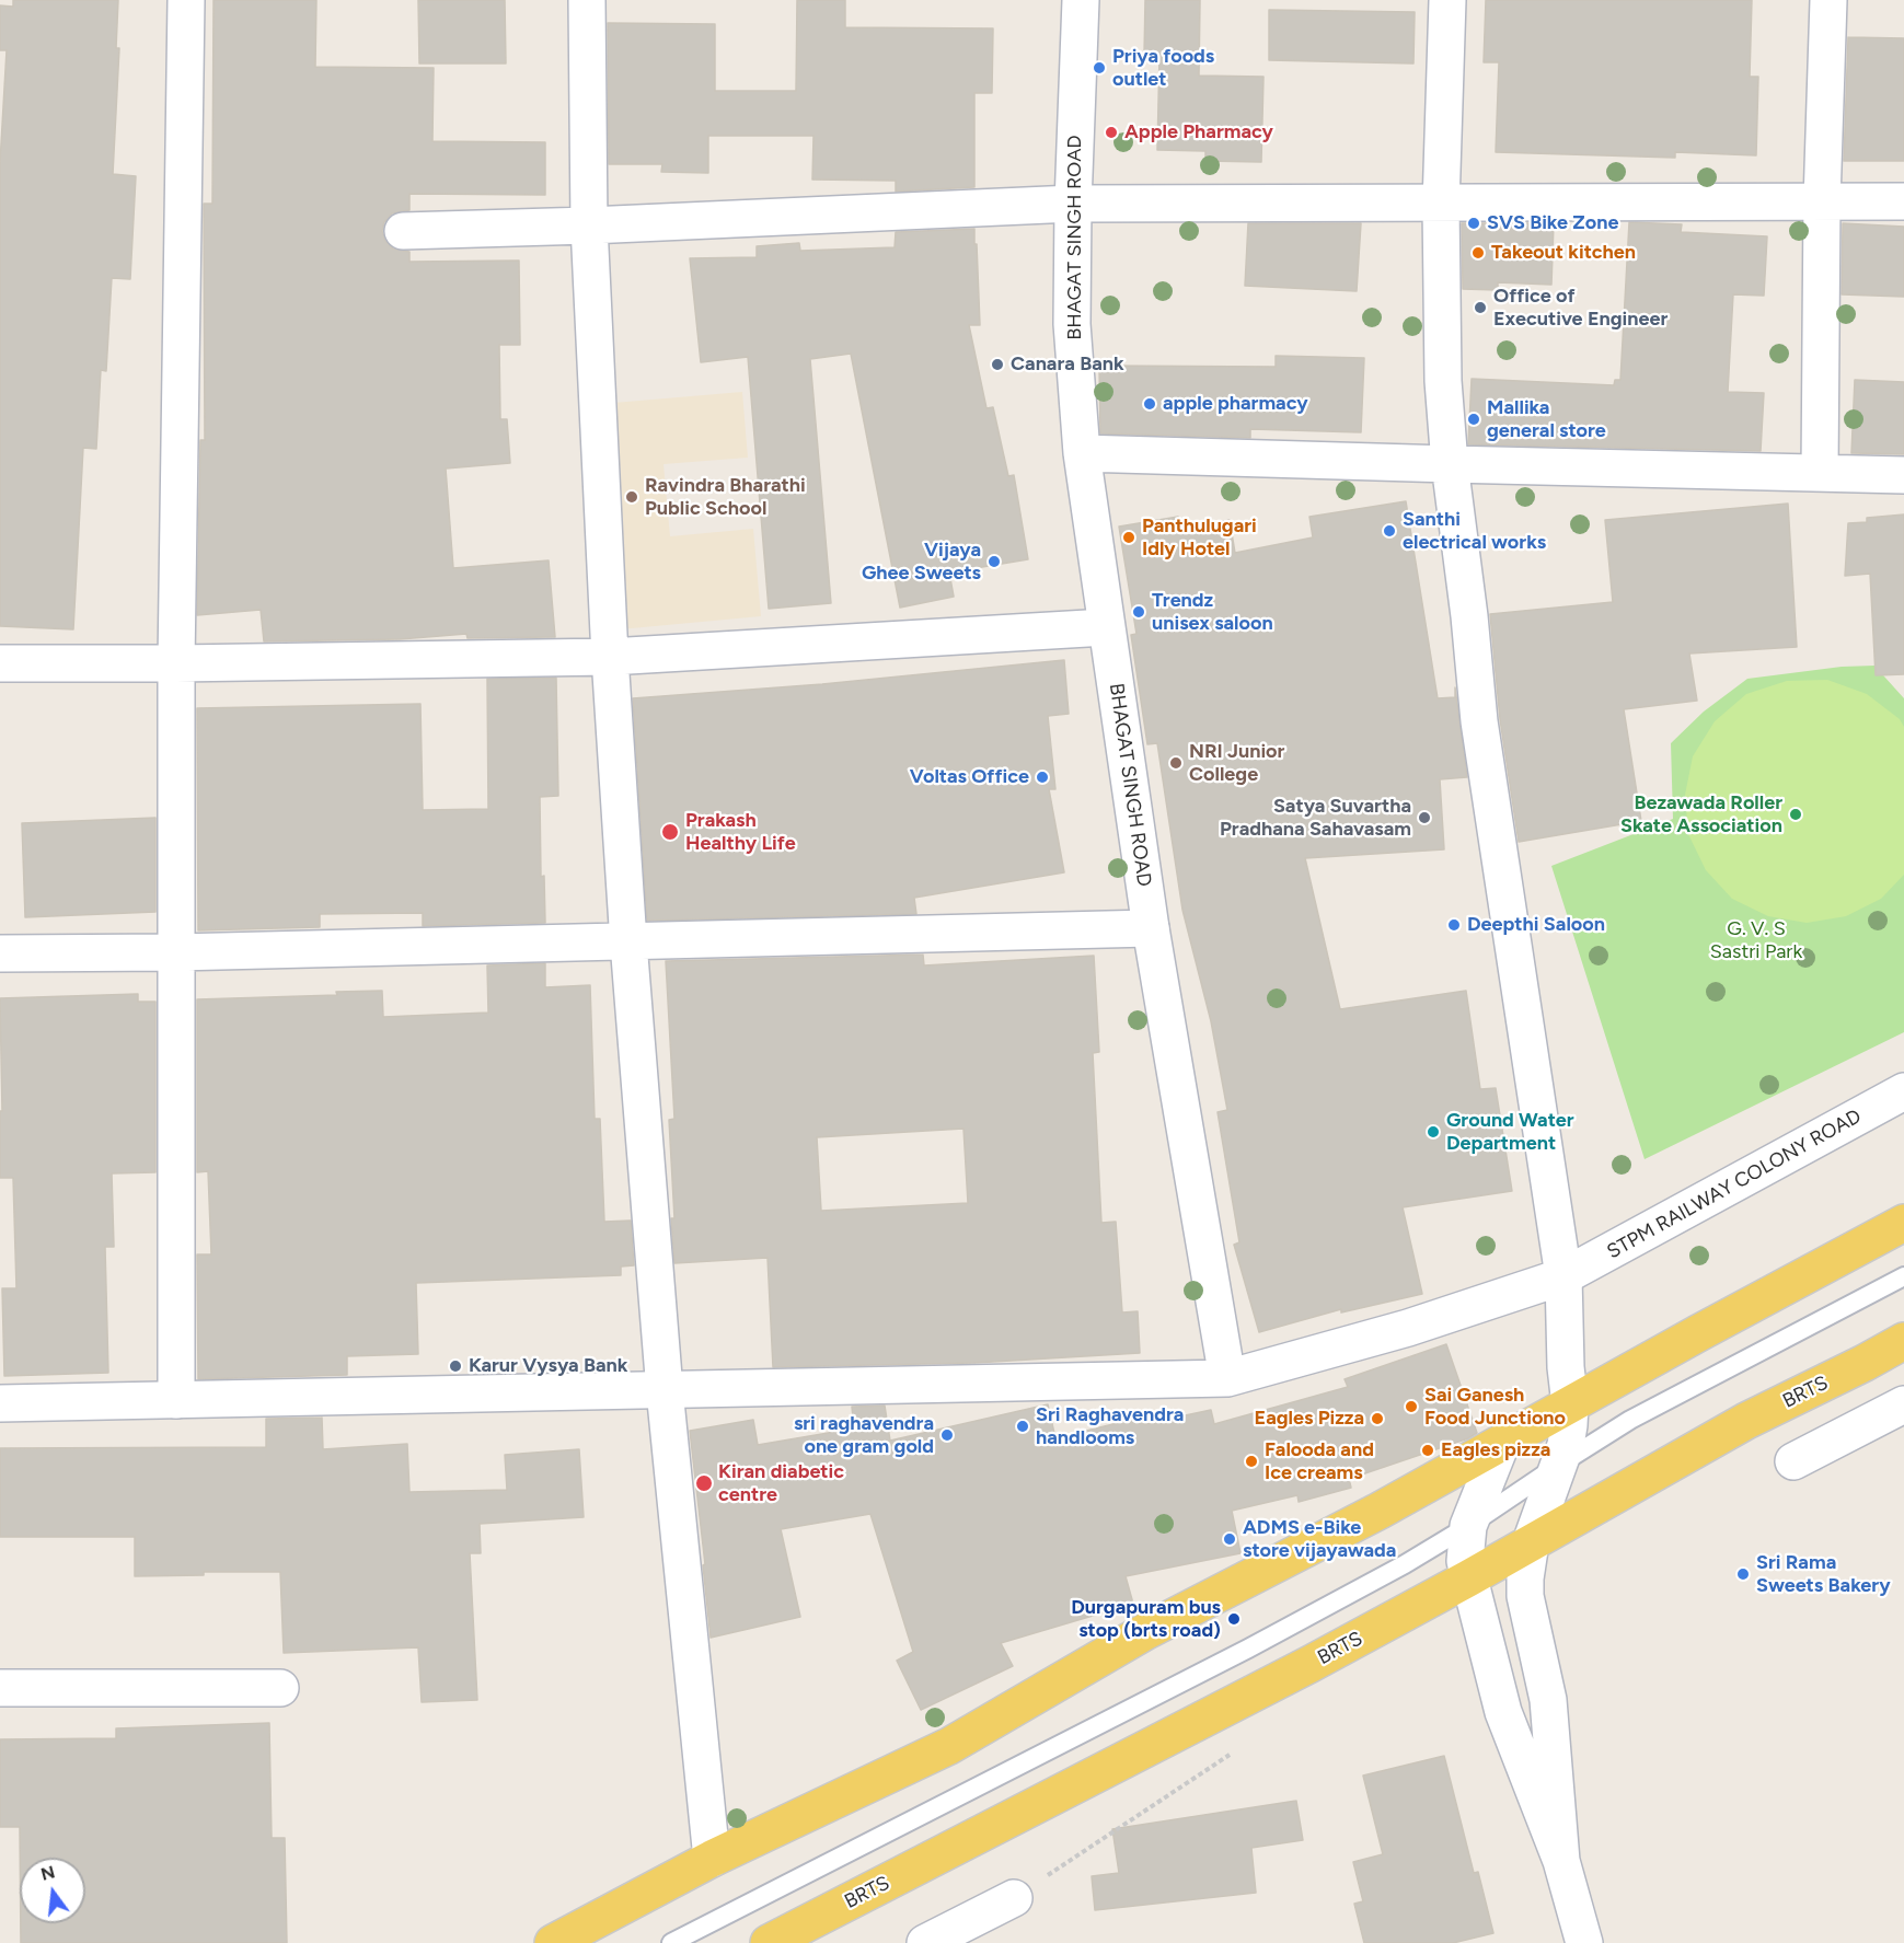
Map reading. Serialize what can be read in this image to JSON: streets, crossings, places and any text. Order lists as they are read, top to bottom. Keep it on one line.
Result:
{"streets":{"main road":["BRTS"],"street":["BHAGAT SINGH ROAD","STPM RAILWAY COLONY ROAD"]},"crossings":[["BHAGAT SINGH ROAD","STPM RAILWAY COLONY ROAD"]],"parks":["G. V. S Sastri Park"],"places":["Priya foods outlet","Apple Pharmacy","SVS Bike Zone","Takeout kitchen","Office of Executive Engineer","Canara Bank","apple pharmacy","Mallika general store","Ravindra Bharathi Public School","Santhi electrical works","Panthulugari Idly Hotel","Vijaya Ghee Sweets","Trendz unisex saloon","NRI Junior College","Voltas Office","Bezawada Roller Skate Association","Satya Suvartha Pradhana Sahavasam","Prakash Healthy Life","Deepthi Saloon","Ground Water Department","Karur Vysya Bank","Sai Ganesh Food Junctiono","Eagles Pizza","Sri Raghavendra handlooms","sri raghavendra one gram gold","Eagles pizza","Falooda and Ice creams","Kiran diabetic centre","ADMS e-Bike store vijayawada","Sri Rama Sweets Bakery","Durgapuram bus stop (brts road)"],"north":"top"}
